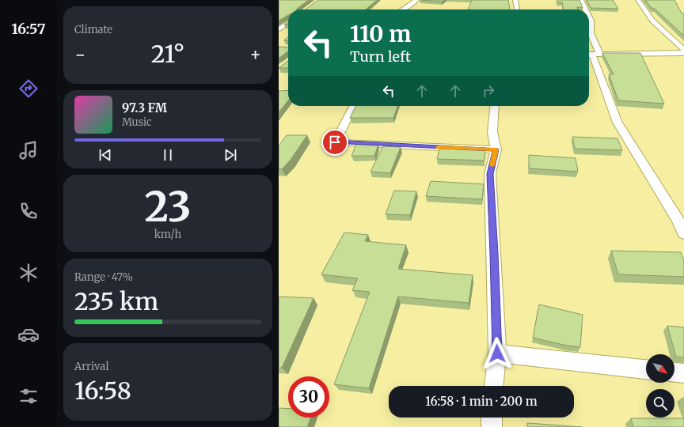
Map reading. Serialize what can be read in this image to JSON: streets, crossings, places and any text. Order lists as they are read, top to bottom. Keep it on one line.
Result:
{"north":"bottom right","page":{"tabs":"16:57","tile":["Climate",["23","km/h"],["Range · 47%","235 km"],["Arrival","16:58"]],"turn":["110 m","Turn left"],"heat":["−","21°","+"],"song":["97.3 FM","Music"],"limit":"30","trip":"16:58 · 1 min · 200 m"}}
